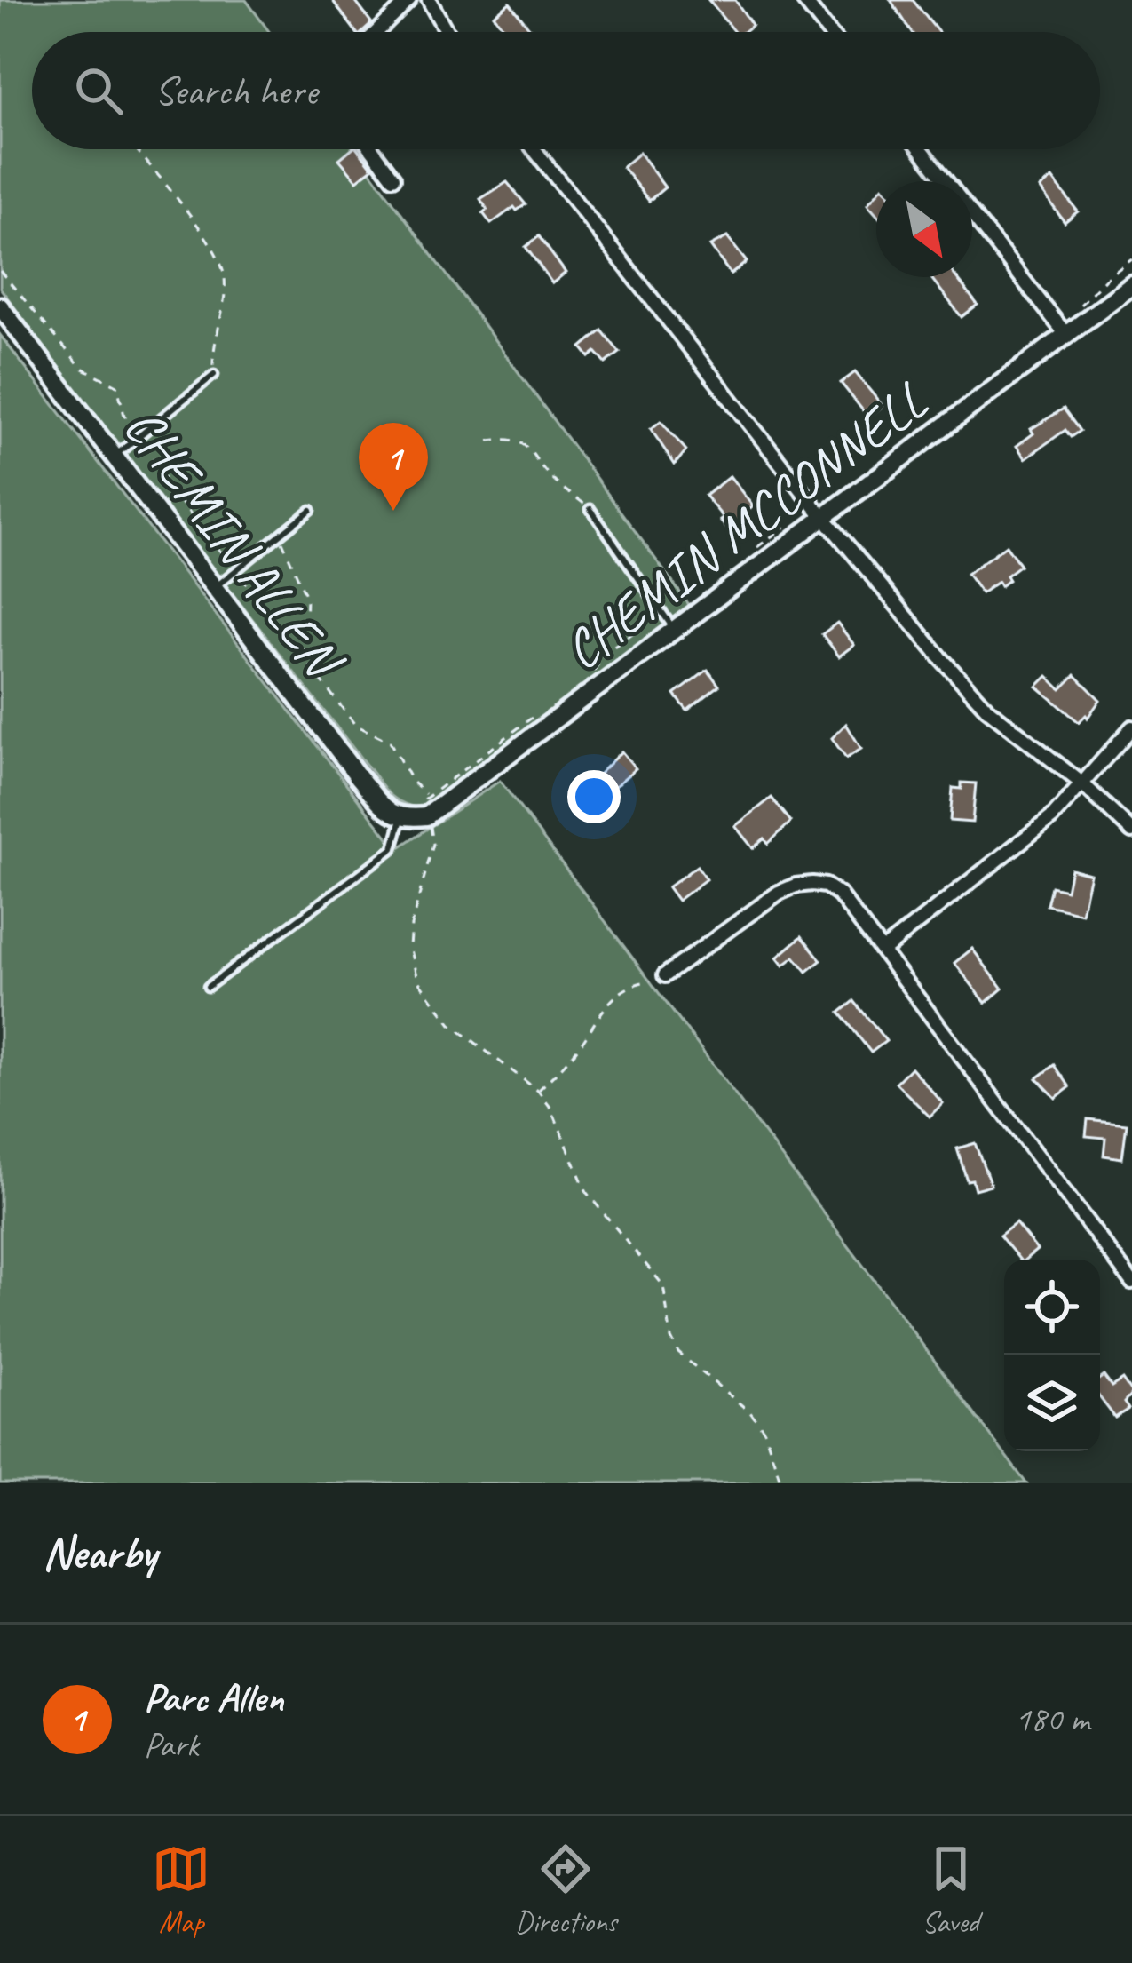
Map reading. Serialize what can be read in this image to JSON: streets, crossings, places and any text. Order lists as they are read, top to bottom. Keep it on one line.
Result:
{"streets":{"street":["CHEMIN MCCONNELL","CHEMIN ALLEN"]},"north":"bottom right","page":{"search":"Search here","pins":"1","heading":"Nearby","list":[{"mark":"1","name":"Parc Allen","note":"Park","value":"180 m"}],"nav":["Map","Directions","Saved"]}}
